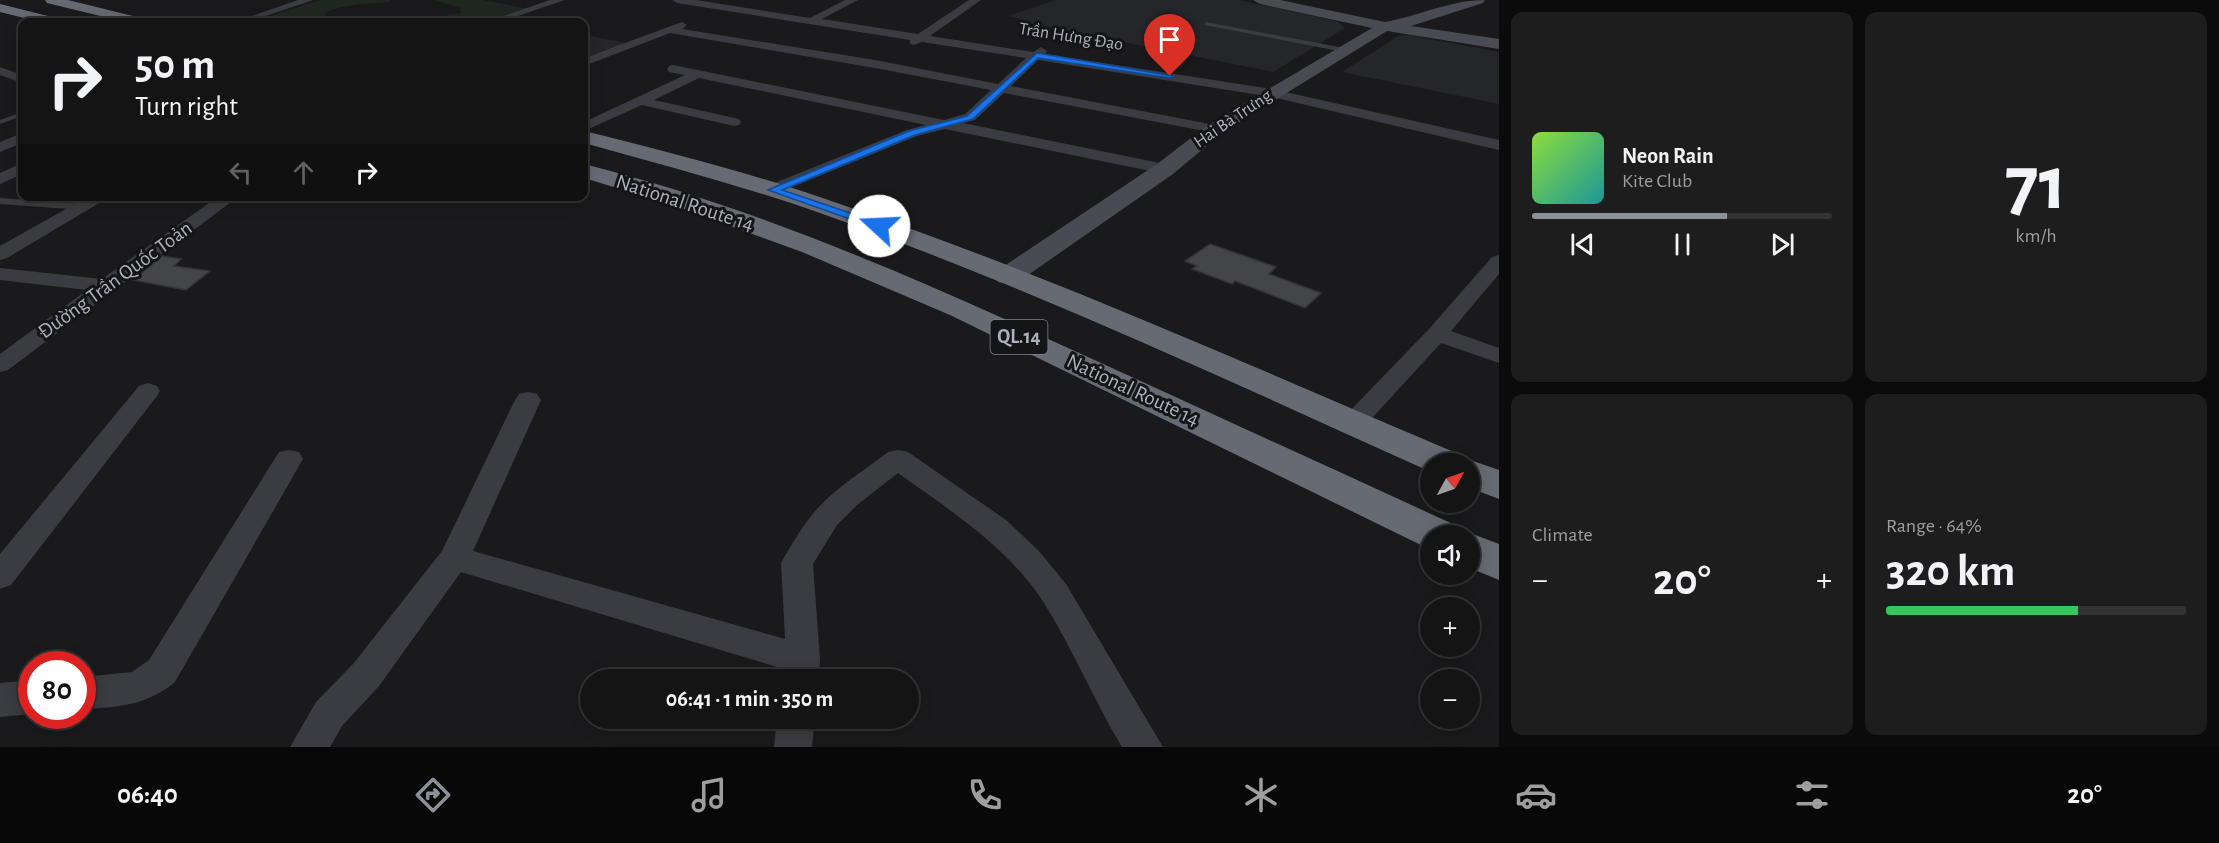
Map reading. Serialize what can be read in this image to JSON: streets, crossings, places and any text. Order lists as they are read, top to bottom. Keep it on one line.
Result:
{"streets":{"highway":["National Route 14","QL.14"],"street":["Hai Bà Trưng","Đường Trần Quốc Toản"]},"crossings":[["Hai Bà Trưng","National Route 14"]],"north":"top right","page":{"tile":[["71","km/h"],"Climate",["Range · 64%","320 km"]],"turn":["50 m","Turn right"],"song":["Neon Rain","Kite Club"],"map_buttons":["+","−"],"heat":["−","20°","+"],"limit":"80","trip":"06:41 · 1 min · 350 m","tabs":["06:40","20°"]}}
